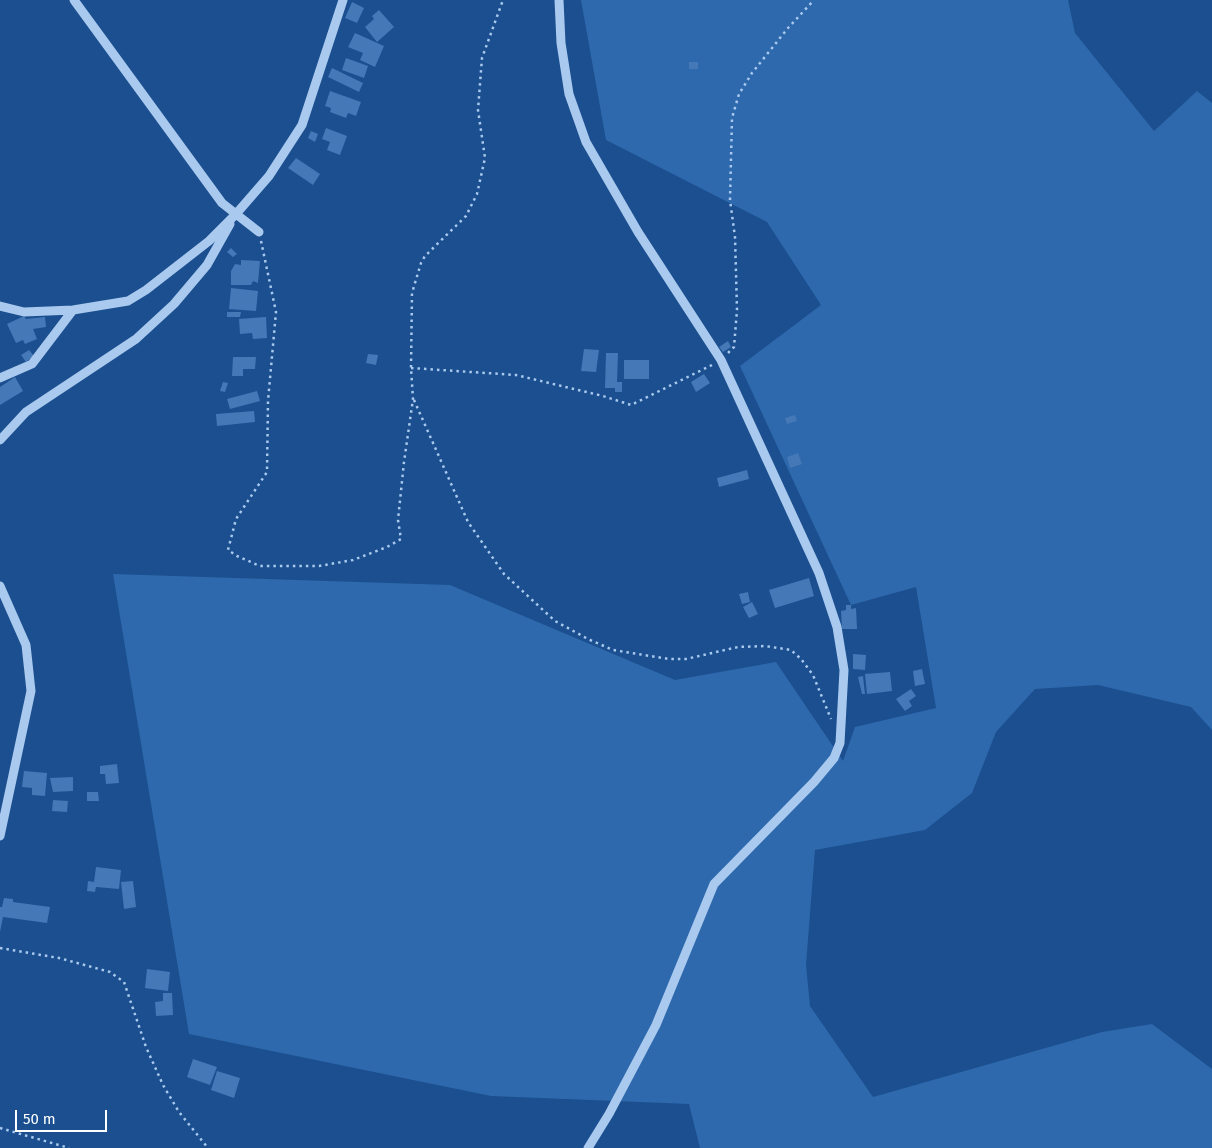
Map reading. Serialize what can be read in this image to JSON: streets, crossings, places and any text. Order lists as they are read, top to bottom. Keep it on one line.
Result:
{"scale_bar":"50 m"}
